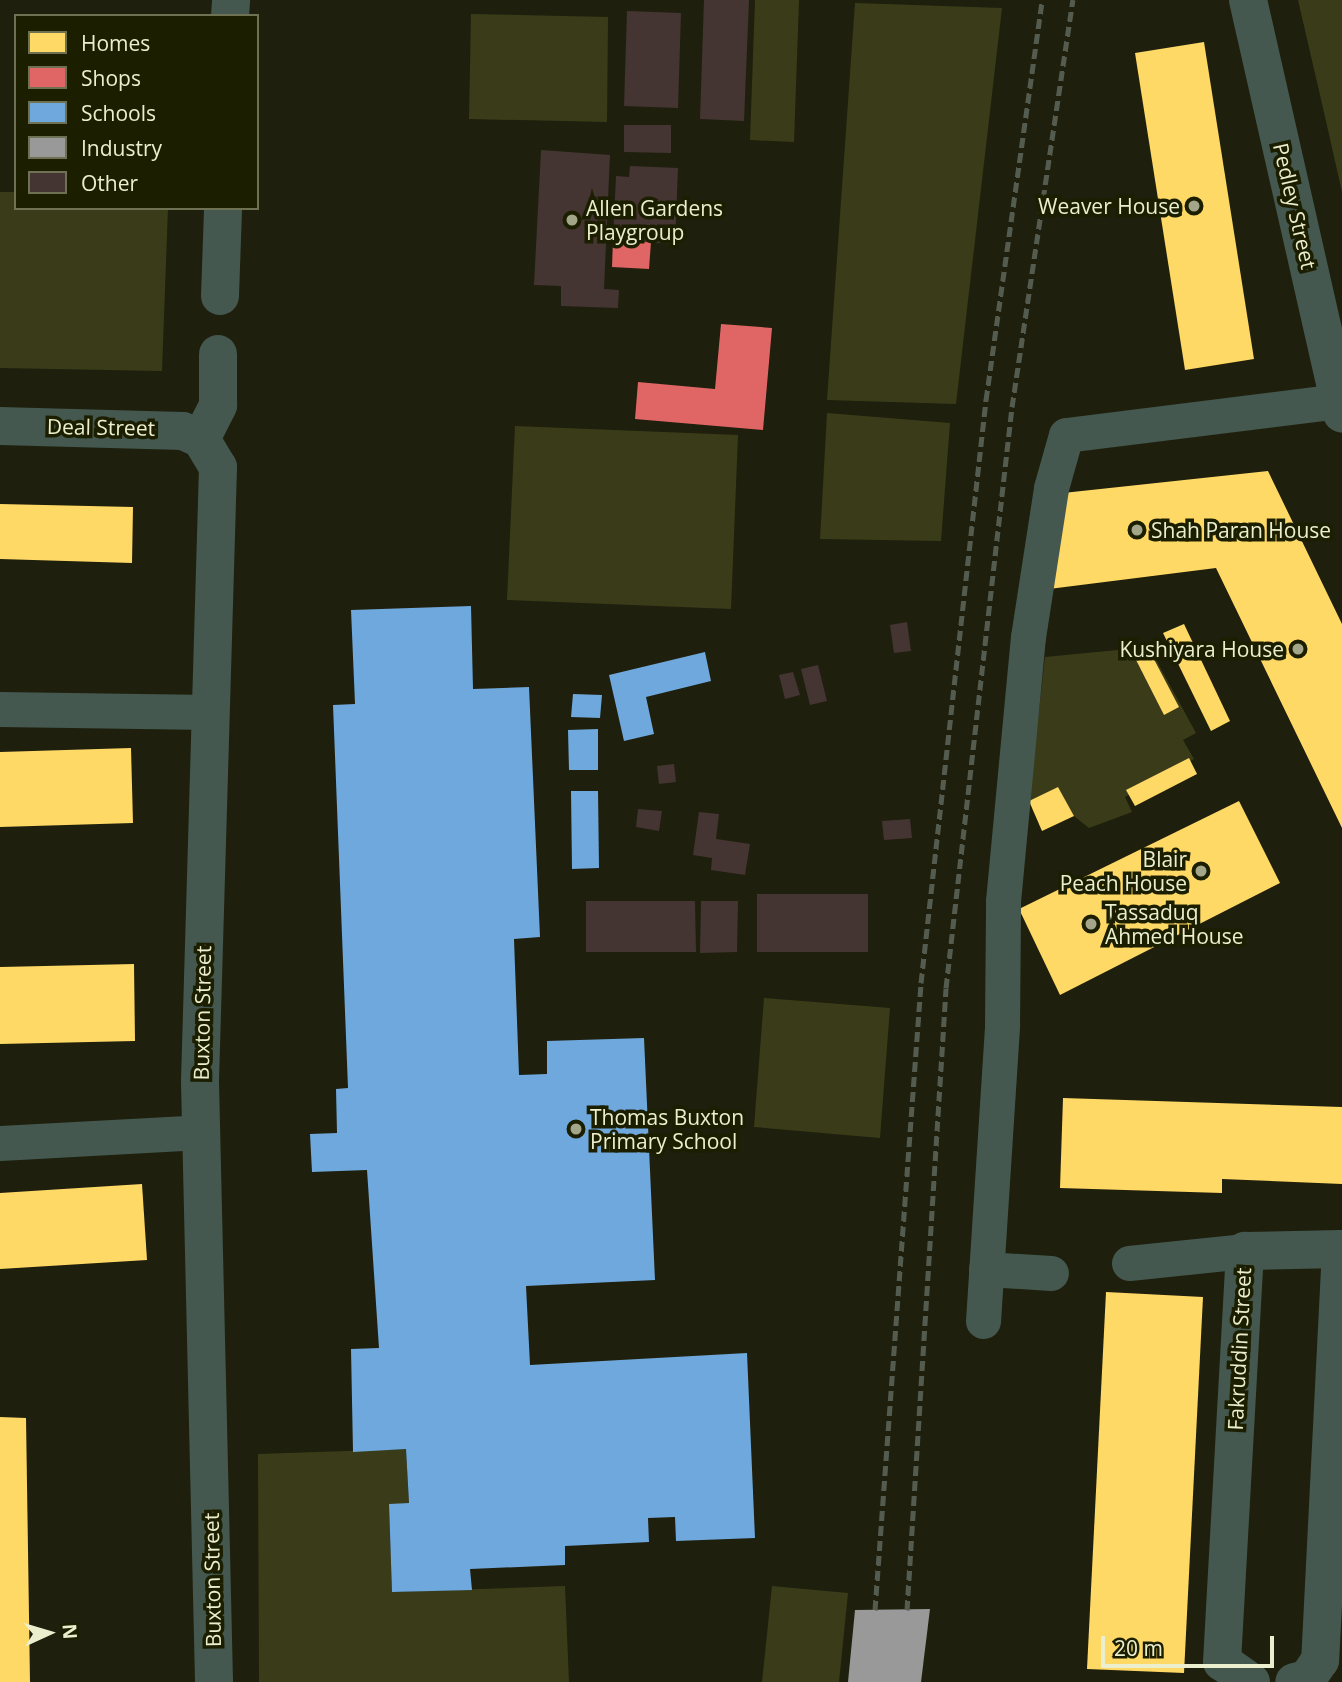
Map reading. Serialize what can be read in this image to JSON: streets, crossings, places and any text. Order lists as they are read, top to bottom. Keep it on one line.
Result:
{"streets":{"street":["Pedley Street","Deal Street","Buxton Street","Fakruddin Street"]},"crossings":[["Deal Street","Buxton Street"]],"places":["Weaver House","Allen Gardens Playgroup","Shah Paran House","Kushiyara House","Blair Peach House","Tassaduq Ahmed House","Thomas Buxton Primary School"],"legend":["Homes","Shops","Schools","Industry","Other"],"scale_bar":"20 m","north":"right"}
